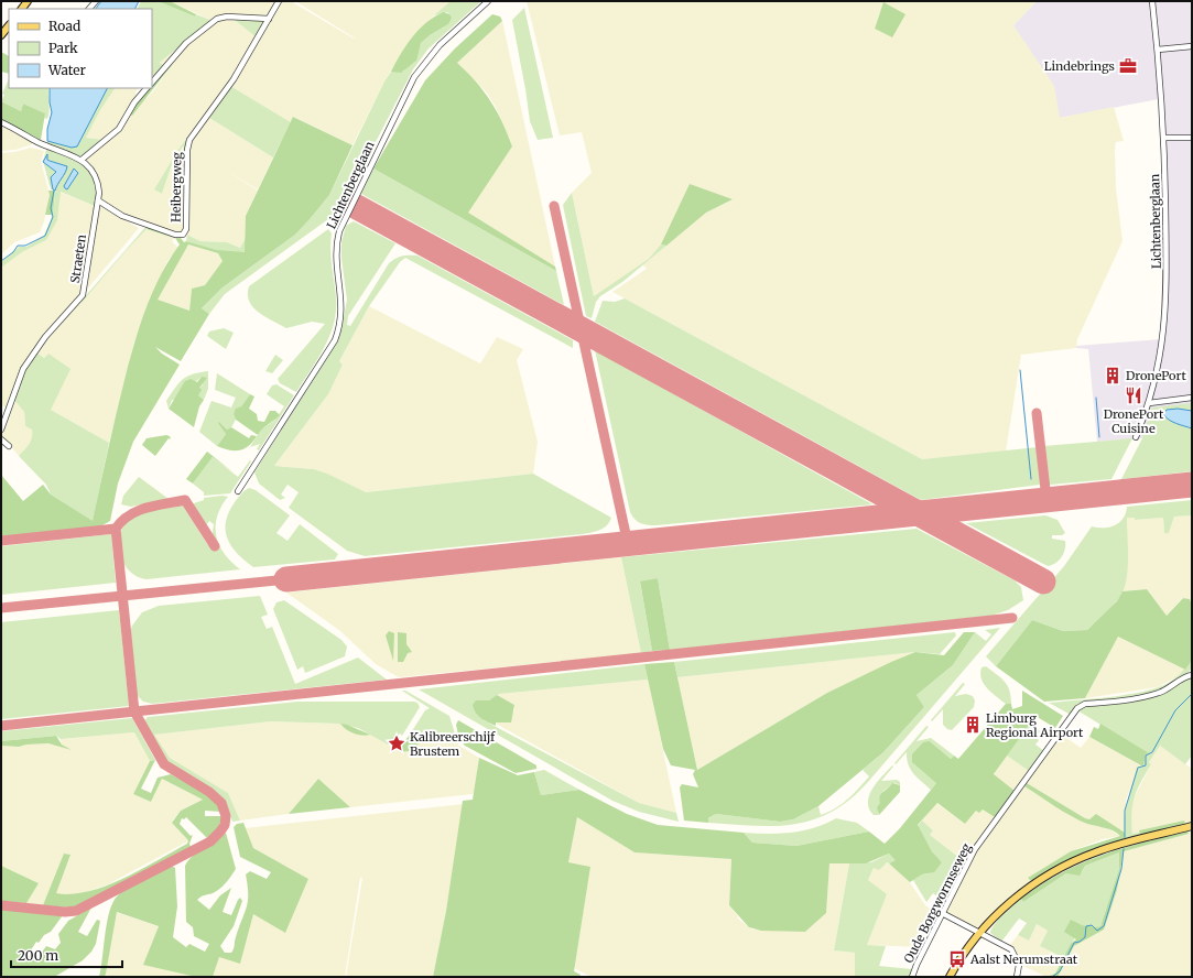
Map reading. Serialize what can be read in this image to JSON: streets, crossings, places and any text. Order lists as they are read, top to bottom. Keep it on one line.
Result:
{"streets":{"street":["Lichtenberglaan","Heibergweg","Straeten","Oude Borgwormseweg"]},"crossings":[["Heibergweg","Straeten"]],"places":{"office":["Lindebrings"],"building":["DronePort","Limburg Regional Airport"],"restaurant":["DronePort Cuisine"],"place":["Kalibreerschijf Brustem"],"bus stop":["Aalst Nerumstraat"]},"legend":["Road","Park","Water"],"scale_bar":"200 m"}
